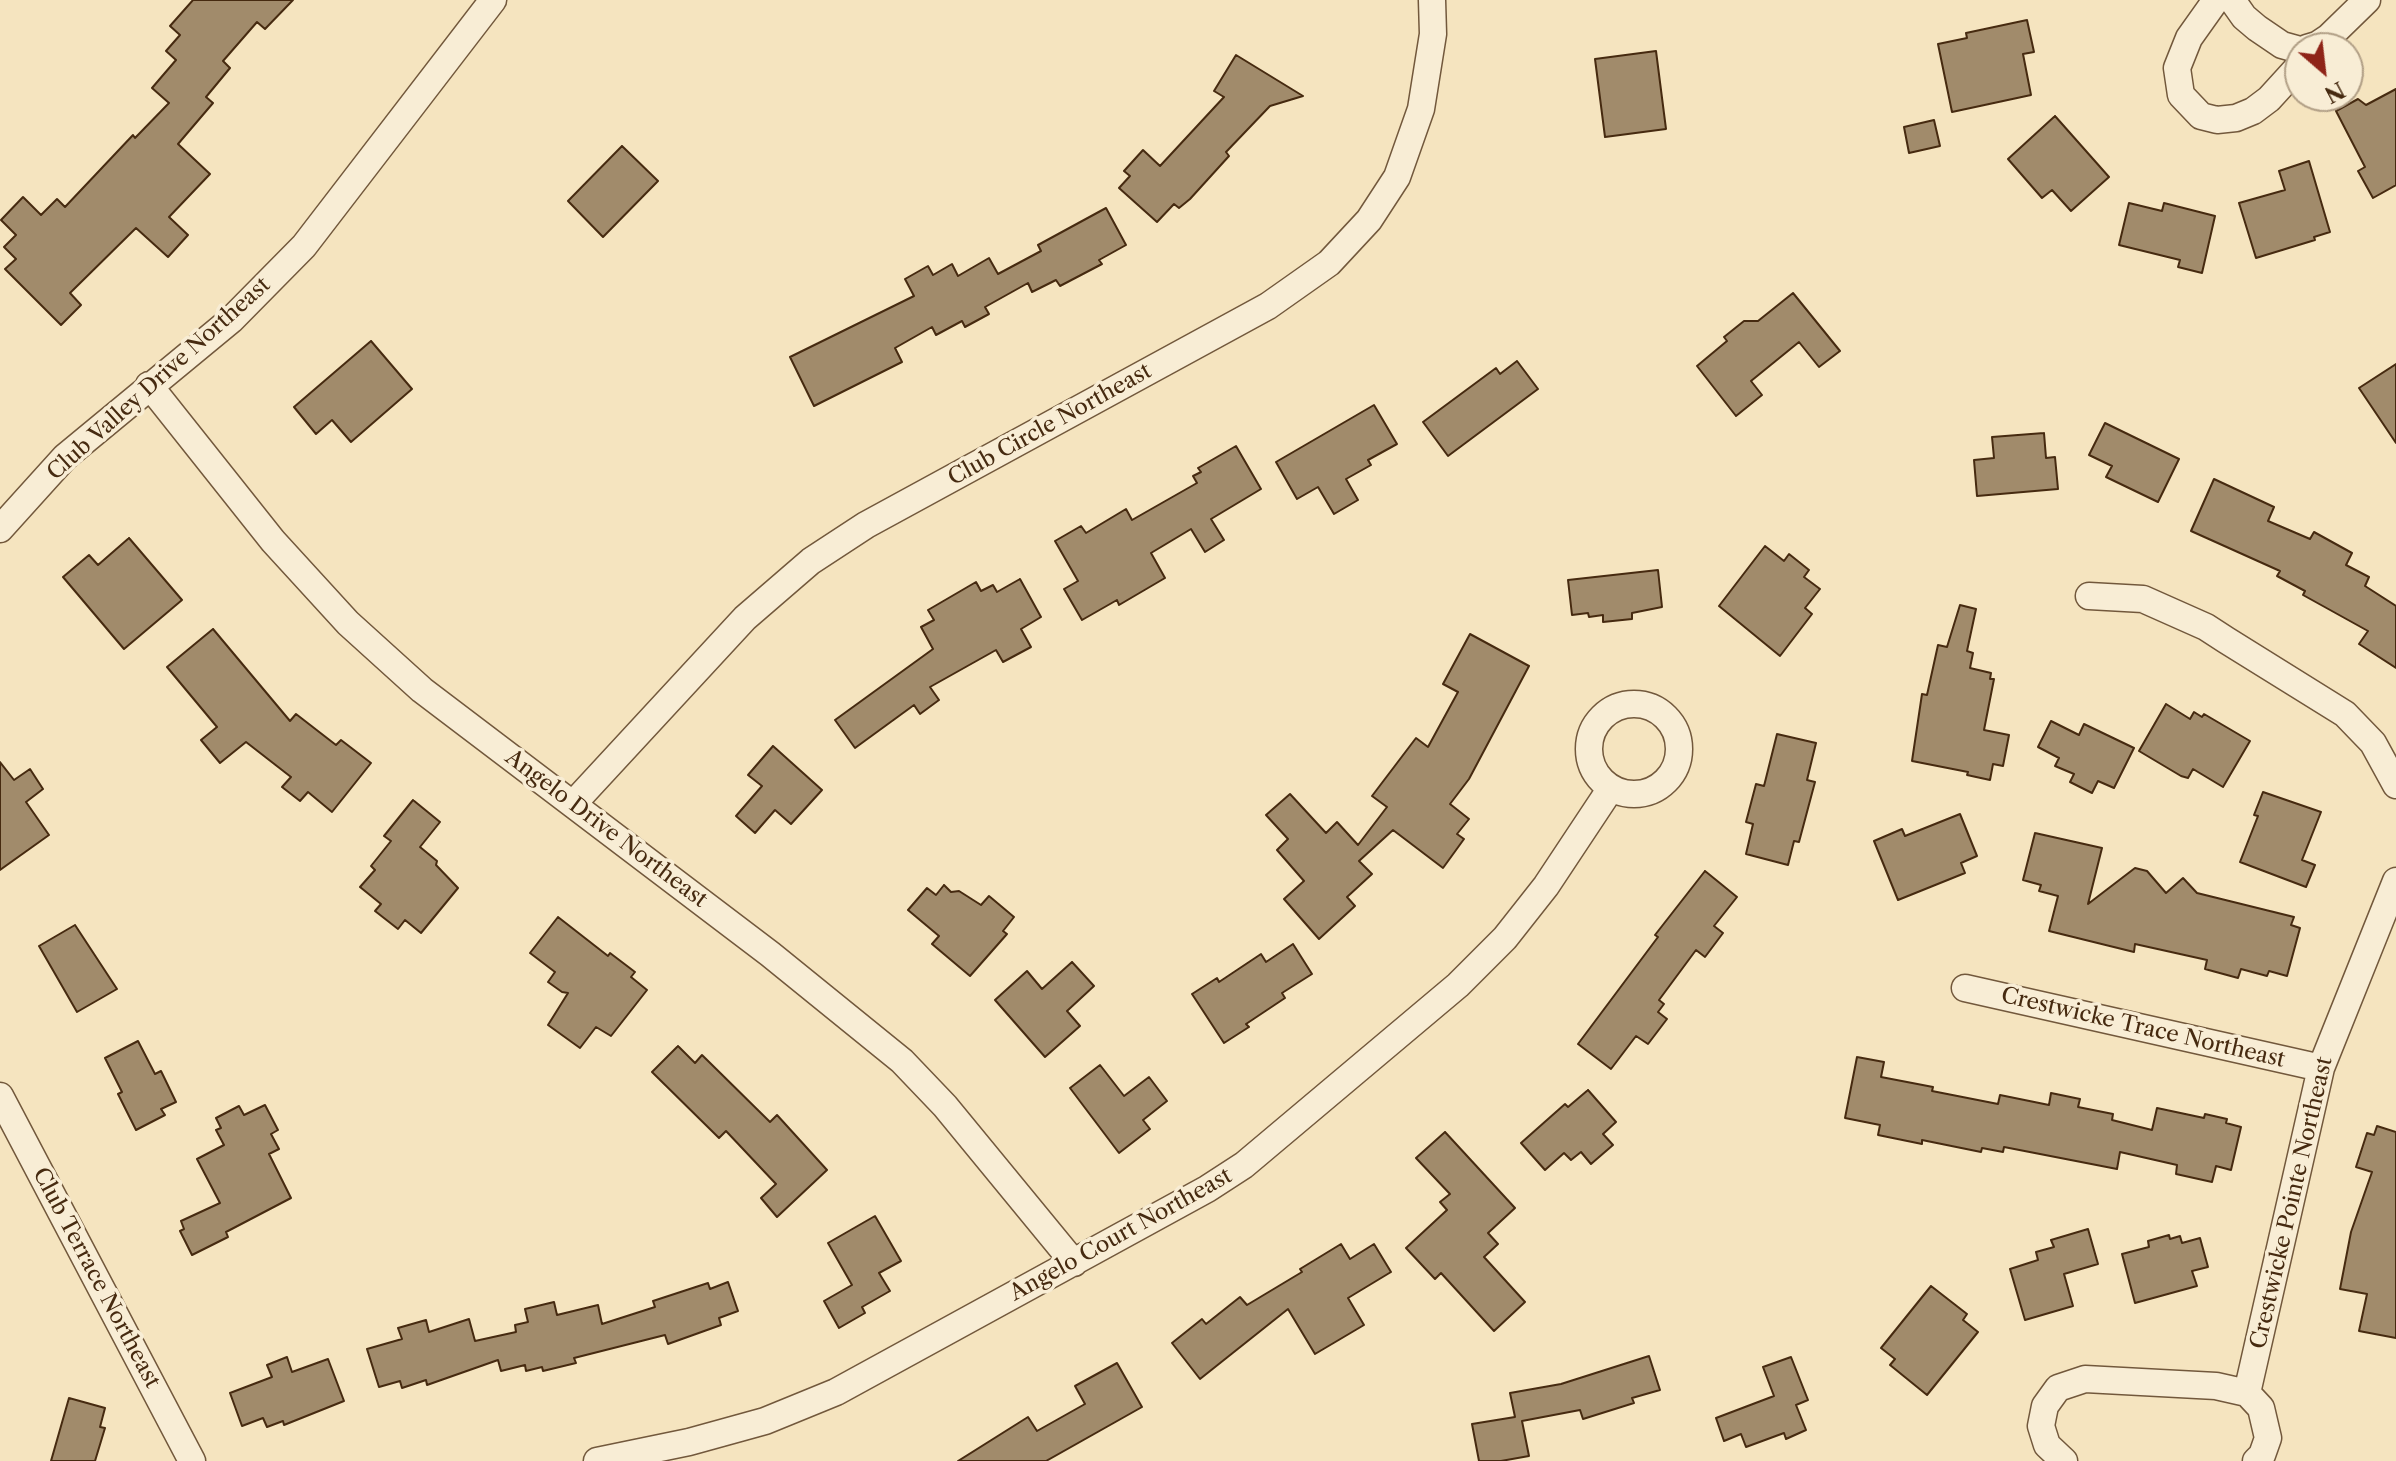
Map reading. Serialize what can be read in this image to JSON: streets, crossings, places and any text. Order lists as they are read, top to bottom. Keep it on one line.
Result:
{"streets":{"street":["Club Valley Drive Northeast","Club Circle Northeast","Angelo Drive Northeast","Crestwicke Trace Northeast","Crestwicke Pointe Northeast","Angelo Court Northeast","Club Terrace Northeast"]},"crossings":[["Club Valley Drive Northeast","Angelo Drive Northeast"],["Club Circle Northeast","Angelo Drive Northeast"],["Angelo Drive Northeast","Angelo Court Northeast"],["Crestwicke Trace Northeast","Crestwicke Pointe Northeast"]],"north":"bottom right"}
